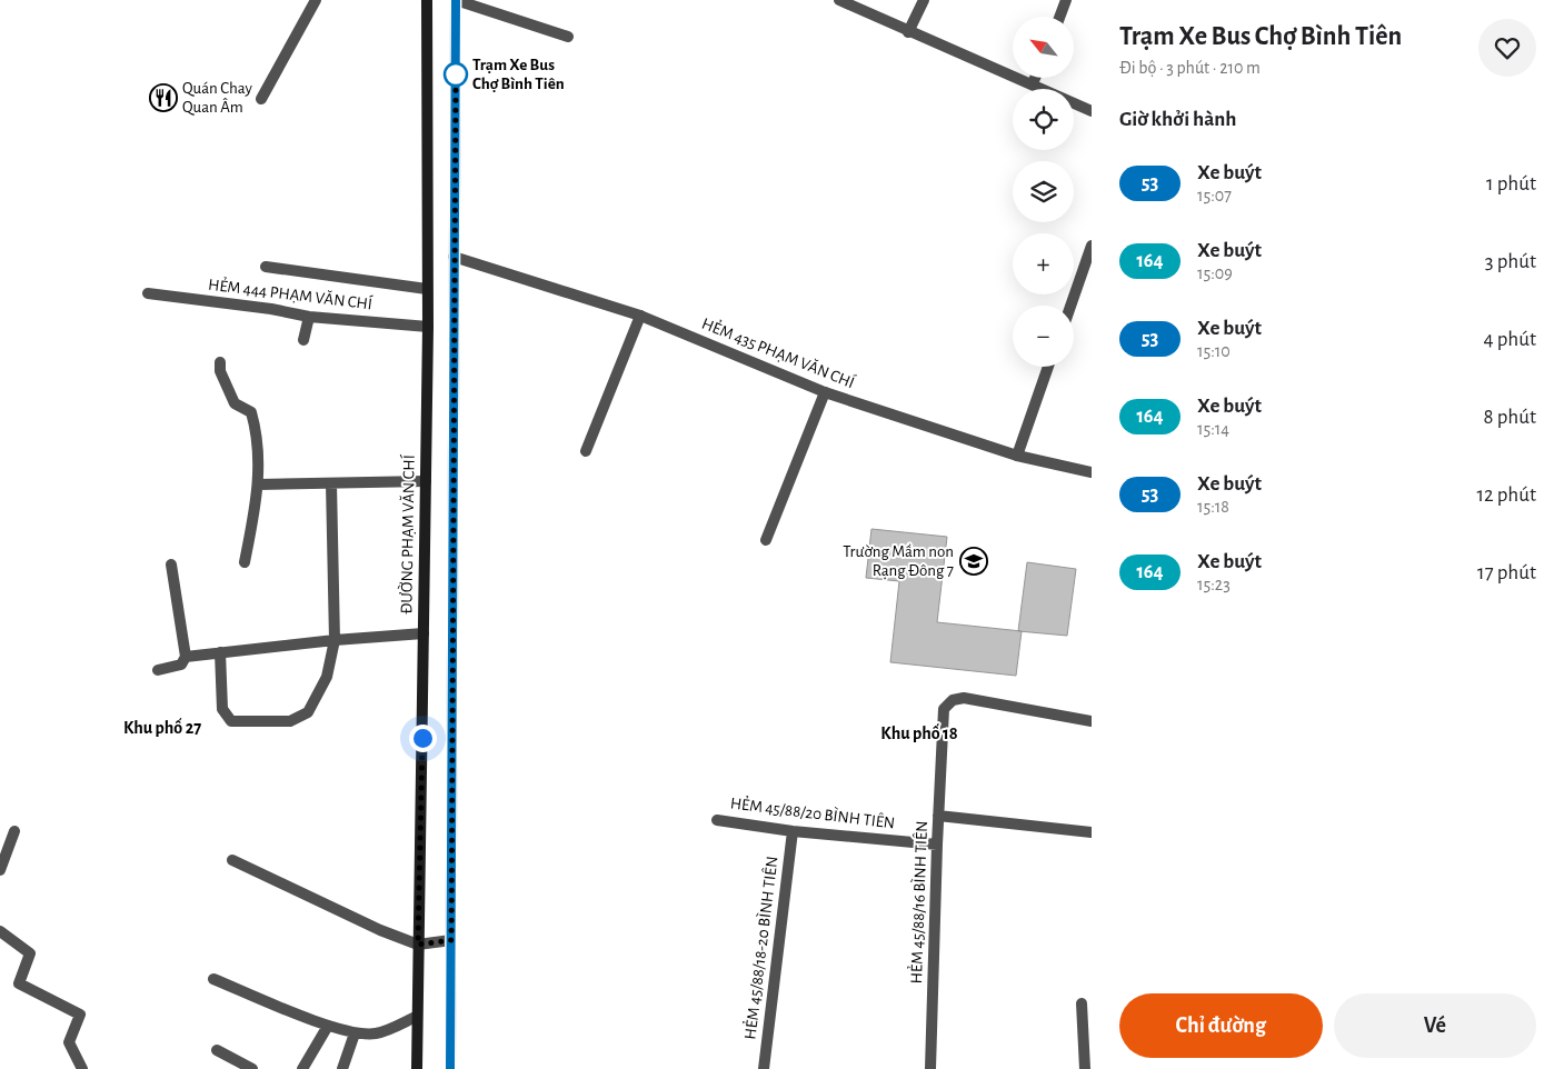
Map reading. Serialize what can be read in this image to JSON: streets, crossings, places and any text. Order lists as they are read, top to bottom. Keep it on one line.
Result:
{"streets":{"main road":["ĐƯỜNG PHẠM VĂN CHÍ"],"street":["HẺM 444 PHẠM VĂN CHÍ","HẺM 435 PHẠM VĂN CHÍ","HẺM 45/88/20 BÌNH TIÊN","HẺM 45/88/16 BÌNH TIÊN","HẺM 45/88/18-20 BÌNH TIÊN"]},"crossings":[["HẺM 444 PHẠM VĂN CHÍ","ĐƯỜNG PHẠM VĂN CHÍ"],["HẺM 45/88/20 BÌNH TIÊN","HẺM 45/88/16 BÌNH TIÊN"],["HẺM 45/88/20 BÌNH TIÊN","HẺM 45/88/18-20 BÌNH TIÊN"]],"districts":["Khu phố 27","Khu phố 18"],"places":{"other":["Trạm Xe Bus Chợ Bình Tiên"],"restaurant":["Quán Chay Quan Âm"],"school or university":["Trường Mầm non Rạng Đông 7"]},"lines":["bus line 53"],"north":"top left","page":{"heading":[["Trạm Xe Bus Chợ Bình Tiên","Đi bộ · 3 phút · 210 m"],"Giờ khởi hành"],"map_buttons":["+","−"],"list":[{"mark":"53","name":"Xe buýt","note":"15:07","value":"1 phút"},{"mark":"164","name":"Xe buýt","note":"15:09","value":"3 phút"},{"mark":"53","name":"Xe buýt","note":"15:10","value":"4 phút"},{"mark":"164","name":"Xe buýt","note":"15:14","value":"8 phút"},{"mark":"53","name":"Xe buýt","note":"15:18","value":"12 phút"},{"mark":"164","name":"Xe buýt","note":"15:23","value":"17 phút"}],"buttons":["Chỉ đường","Vé"]}}
